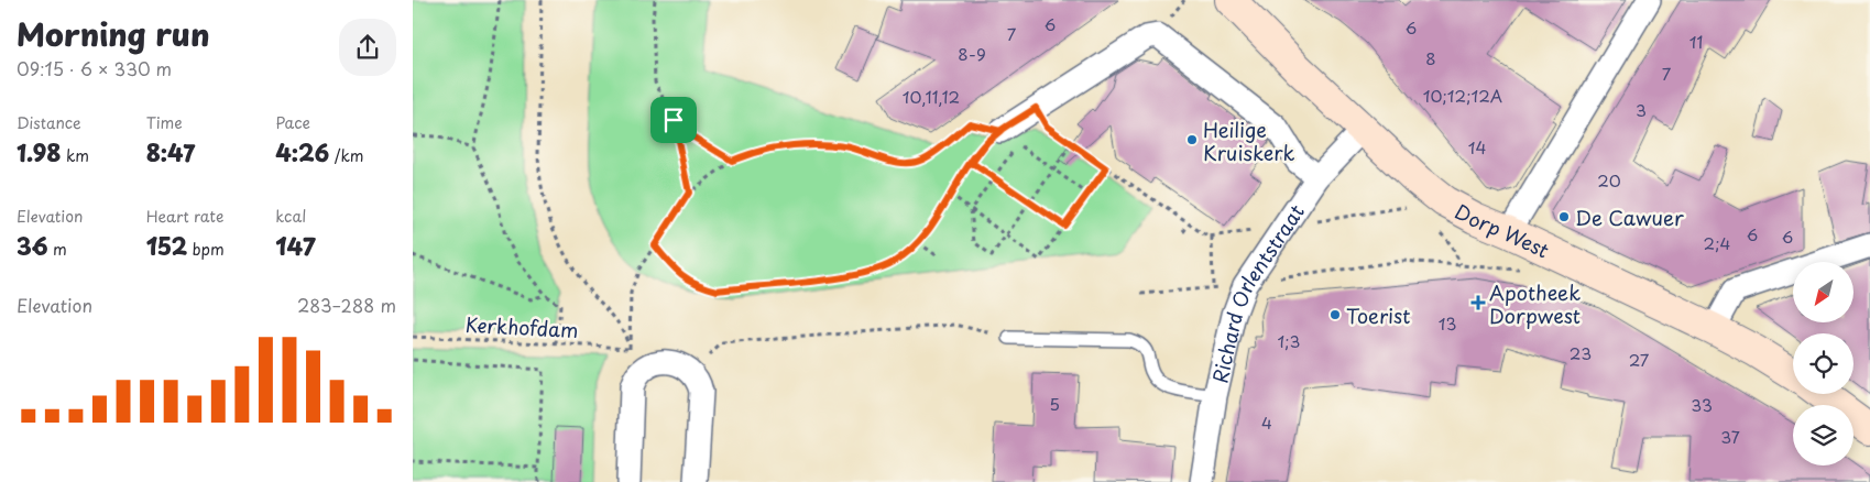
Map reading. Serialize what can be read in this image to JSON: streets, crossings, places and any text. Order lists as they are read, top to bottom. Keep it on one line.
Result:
{"streets":{"main road":["Dorp West"],"street":["Richard Orlentstraat"],"path":["Kerkhofdam"]},"crossings":[["Dorp West","Richard Orlentstraat"]],"places":{"other":["Heilige Kruiskerk","De Cawuer","Toerist"],"health":["Apotheek Dorpwest"]},"house_numbers":["6","6","7","11","8-9","8","7","10;12;12A","10,11,12","3","14","20","6","6","2;4","13","1;3","23","27","5","33","4","37"],"north":"bottom left","page":{"heading":["Morning run","09:15 · 6 × 330 m"],"stats":[["Distance","1.98 km"],["Time","8:47"],["Pace","4:26 /km"],["Elevation","36 m"],["Heart rate","152 bpm"],["kcal","147"]],"chart":["Elevation","283–288 m"]}}
